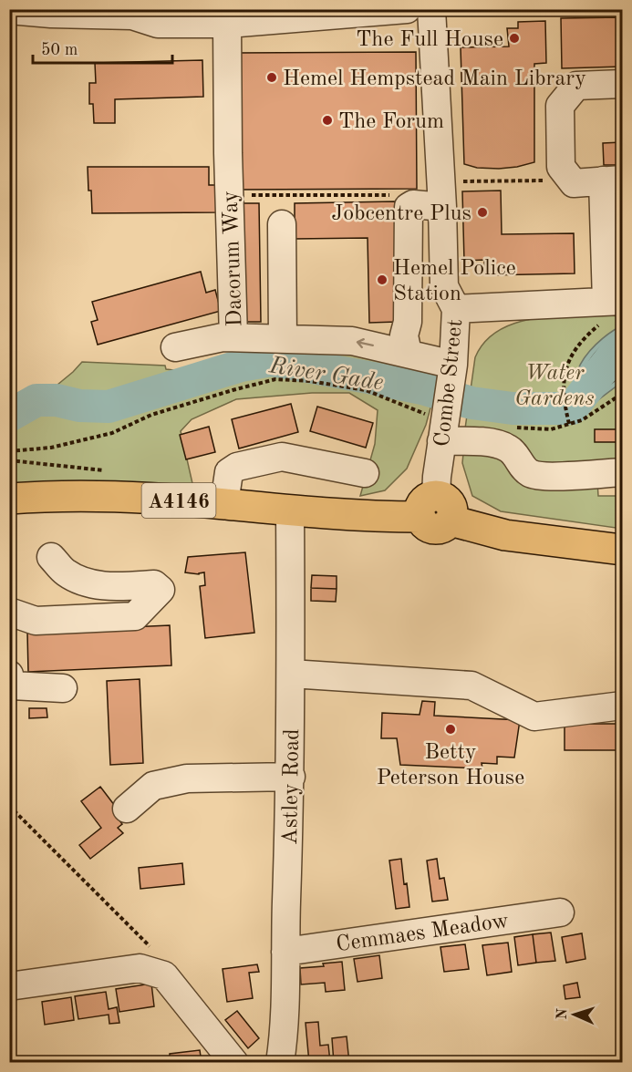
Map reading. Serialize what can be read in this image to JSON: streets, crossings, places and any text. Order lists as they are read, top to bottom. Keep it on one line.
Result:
{"streets":{"main road":["A4146"],"street":["Dacorum Way","Combe Street","Astley Road","Cemmaes Meadow"]},"crossings":[["Dacorum Way","Combe Street"],["Combe Street","A4146"],["A4146","Astley Road"],["Astley Road","Cemmaes Meadow"]],"water":["River Gade"],"parks":["Water Gardens"],"places":["The Full House","Hemel Hempstead Main Library","The Forum","Jobcentre Plus","Hemel Police Station","Betty Peterson House"],"scale_bar":"50 m","north":"left"}
